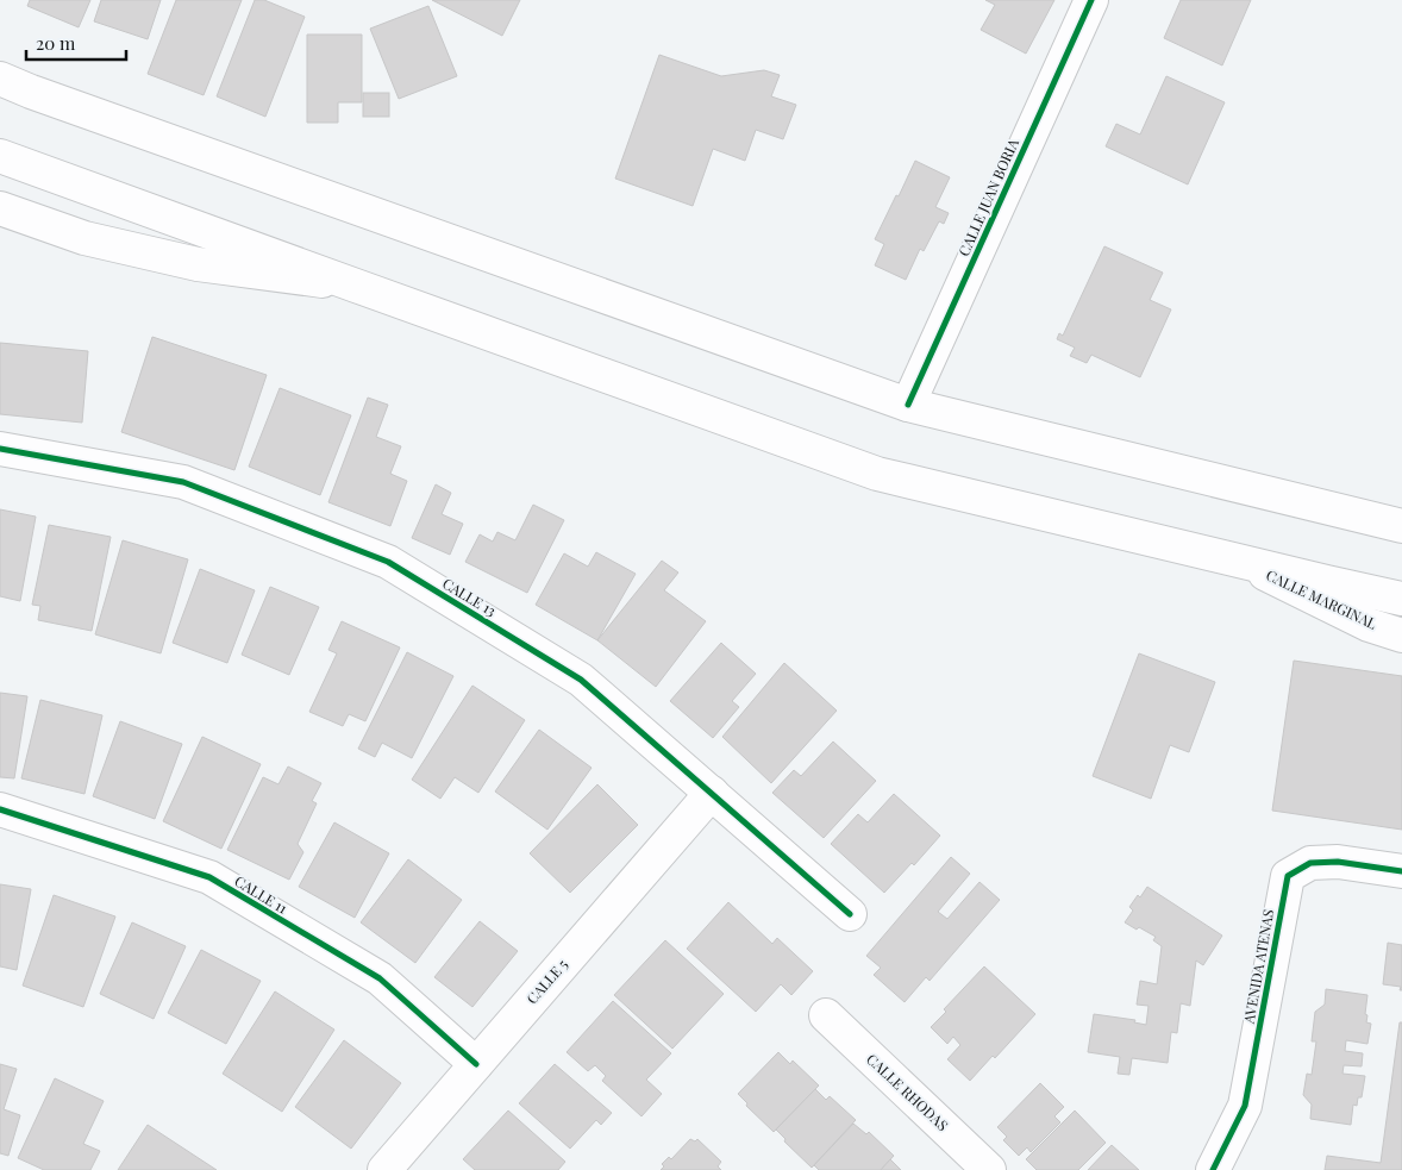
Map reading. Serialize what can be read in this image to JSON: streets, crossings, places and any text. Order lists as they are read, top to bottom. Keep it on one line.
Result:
{"streets":{"street":["CALLE JUAN BORIA","CALLE 13","CALLE MARGINAL","CALLE 11","AVENIDA ATENAS","CALLE 5","CALLE RHODAS"]},"crossings":[["CALLE 13","CALLE 5"],["CALLE 11","CALLE 5"]],"scale_bar":"20 m"}
